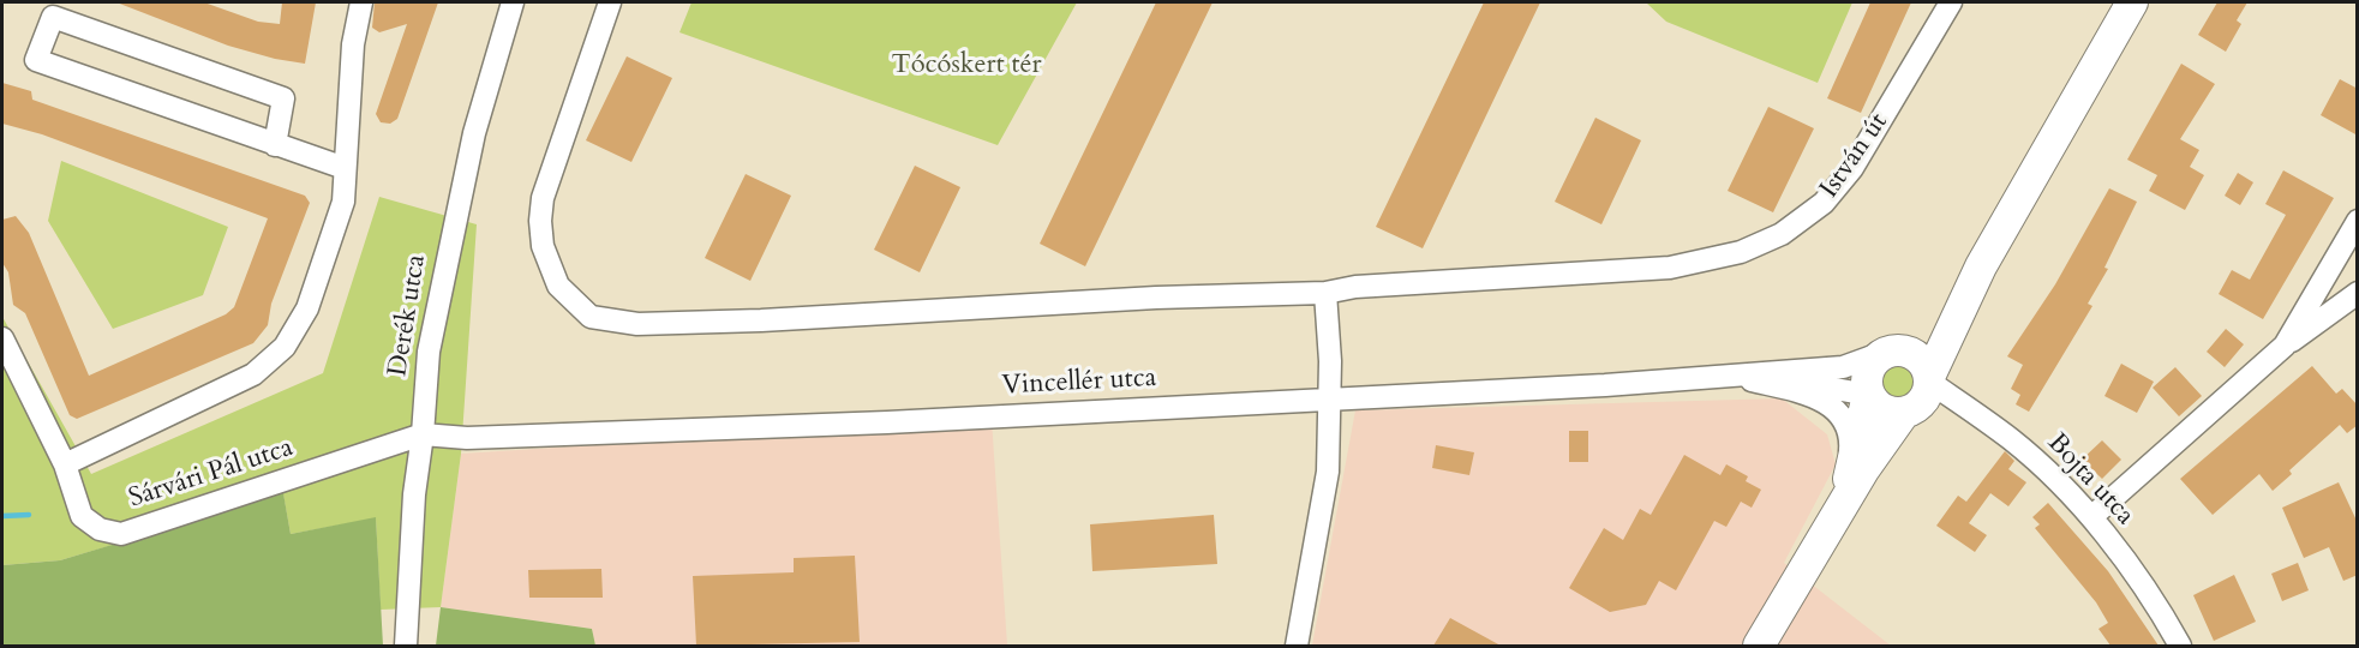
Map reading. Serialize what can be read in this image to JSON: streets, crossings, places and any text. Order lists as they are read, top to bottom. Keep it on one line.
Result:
{"streets":{"street":["István út","Derék utca","Vincellér utca","Sárvári Pál utca","Bojta utca"]},"crossings":[["Derék utca","Vincellér utca"],["Derék utca","Sárvári Pál utca"],["Vincellér utca","Sárvári Pál utca"],["Vincellér utca","Bojta utca"]],"parks":["Tócóskert tér"]}
